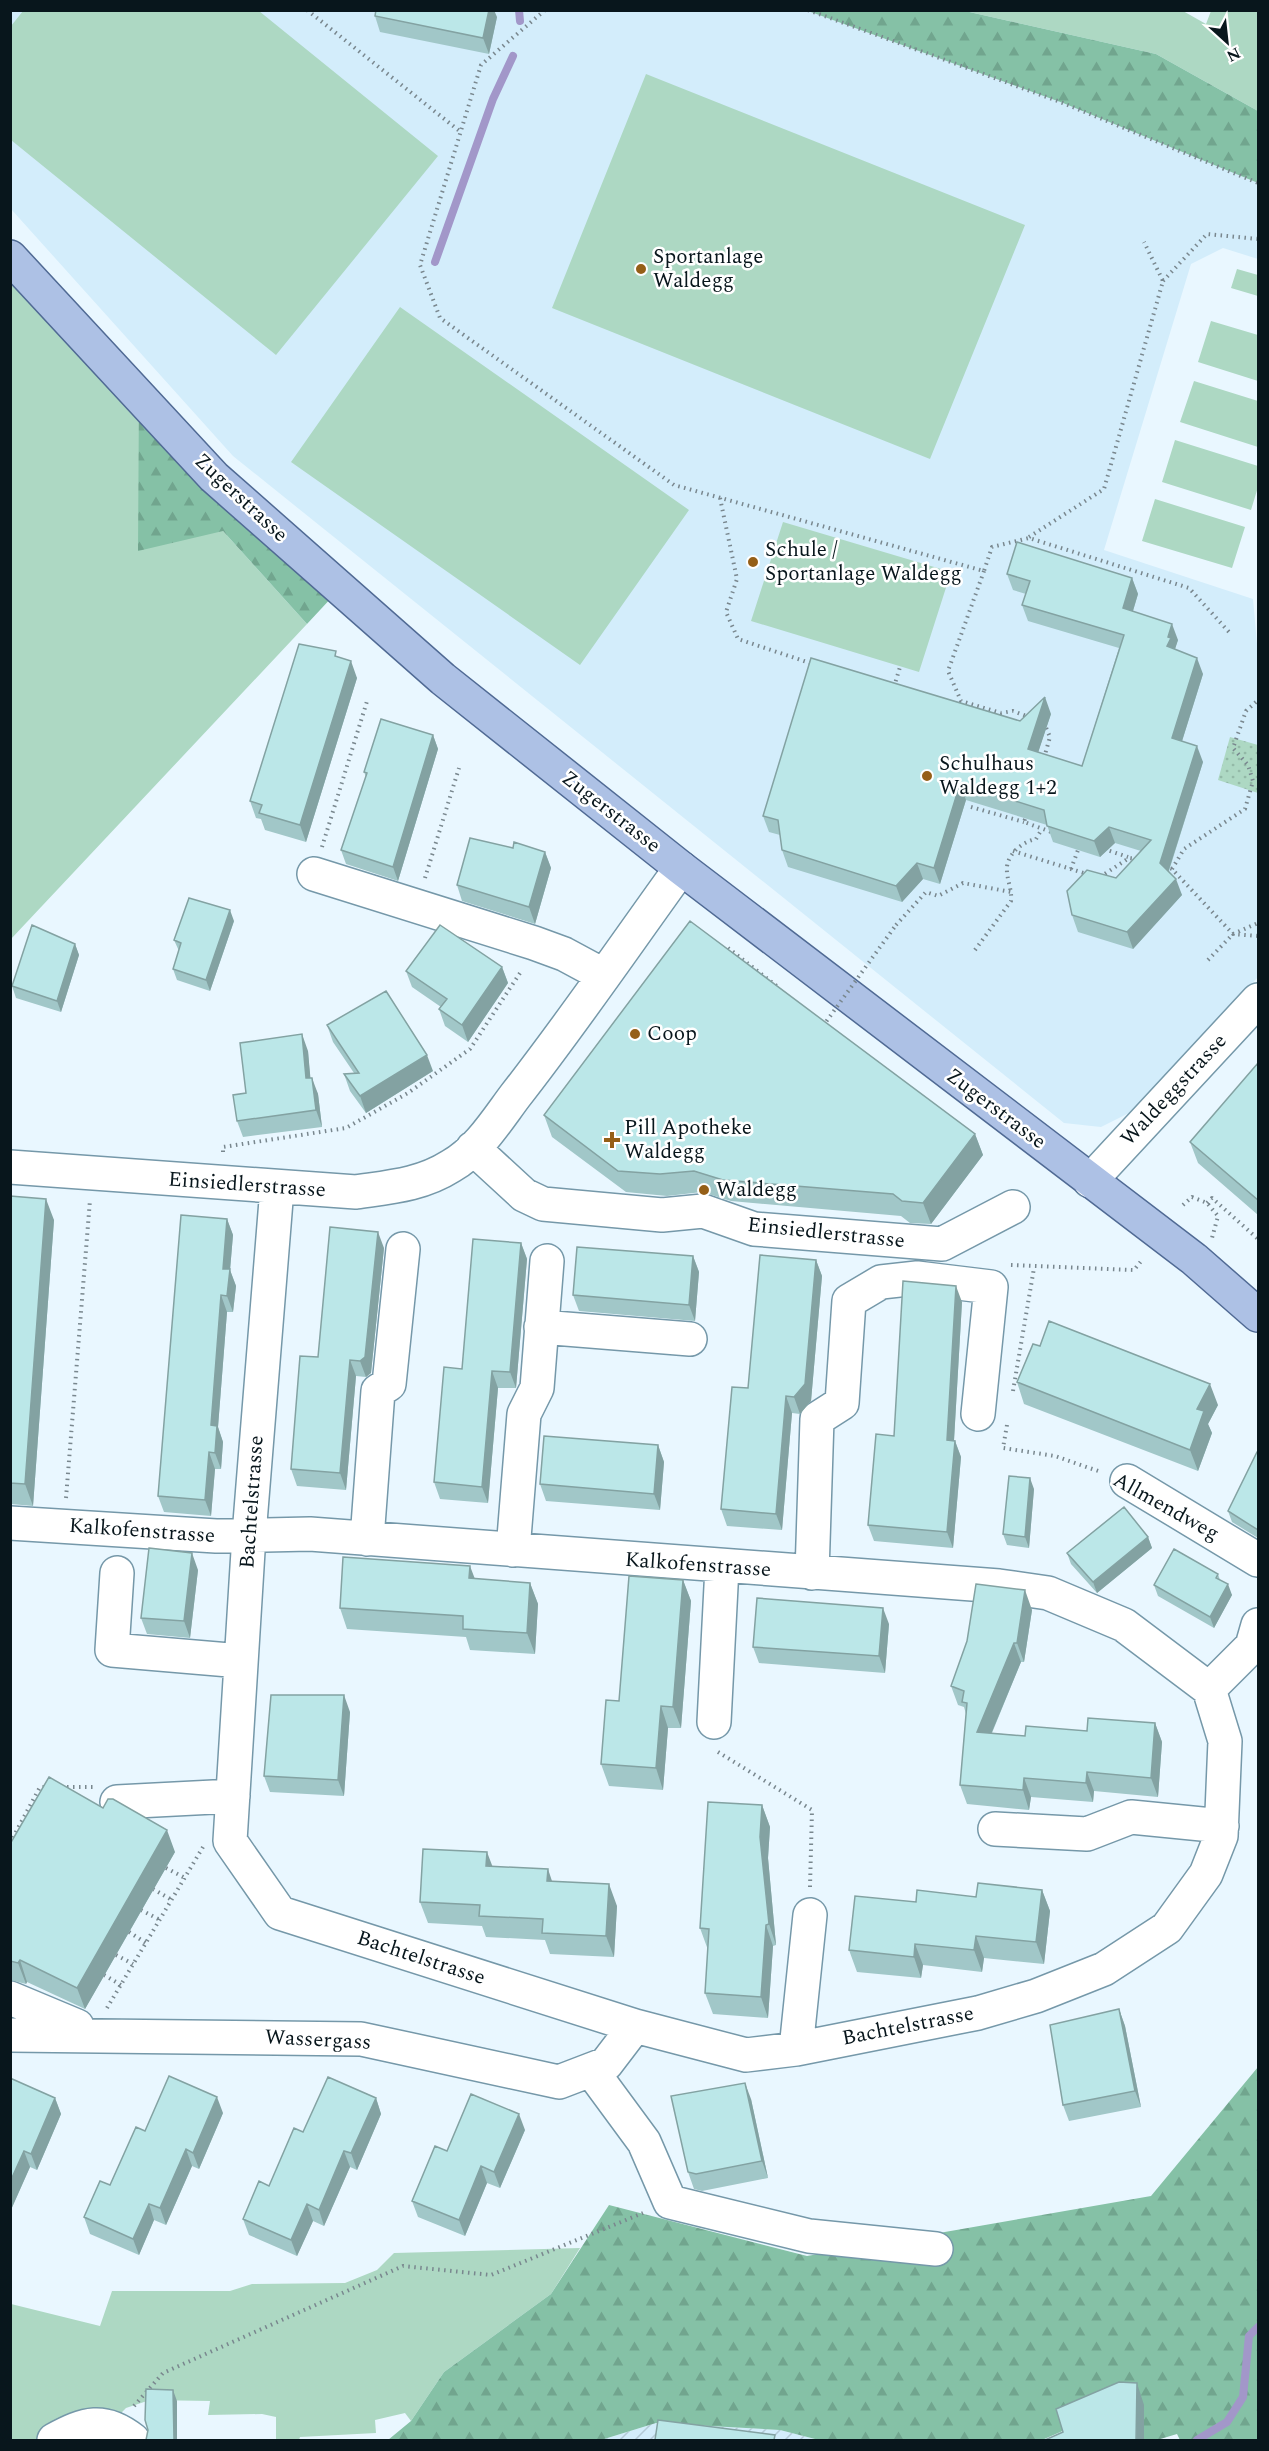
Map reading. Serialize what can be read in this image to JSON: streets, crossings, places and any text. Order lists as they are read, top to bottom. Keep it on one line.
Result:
{"streets":{"main road":["Zugerstrasse"],"street":["Waldeggstrasse","Einsiedlerstrasse","Bachtelstrasse","Allmendweg","Kalkofenstrasse","Wassergass"]},"crossings":[["Zugerstrasse","Waldeggstrasse"],["Zugerstrasse","Einsiedlerstrasse"],["Einsiedlerstrasse","Bachtelstrasse"],["Bachtelstrasse","Kalkofenstrasse"],["Bachtelstrasse","Wassergass"]],"places":{"other":["Sportanlage Waldegg","Schule / Sportanlage Waldegg","Schulhaus Waldegg 1+2","Coop","Waldegg"],"health":["Pill Apotheke Waldegg"]},"north":"bottom right"}
